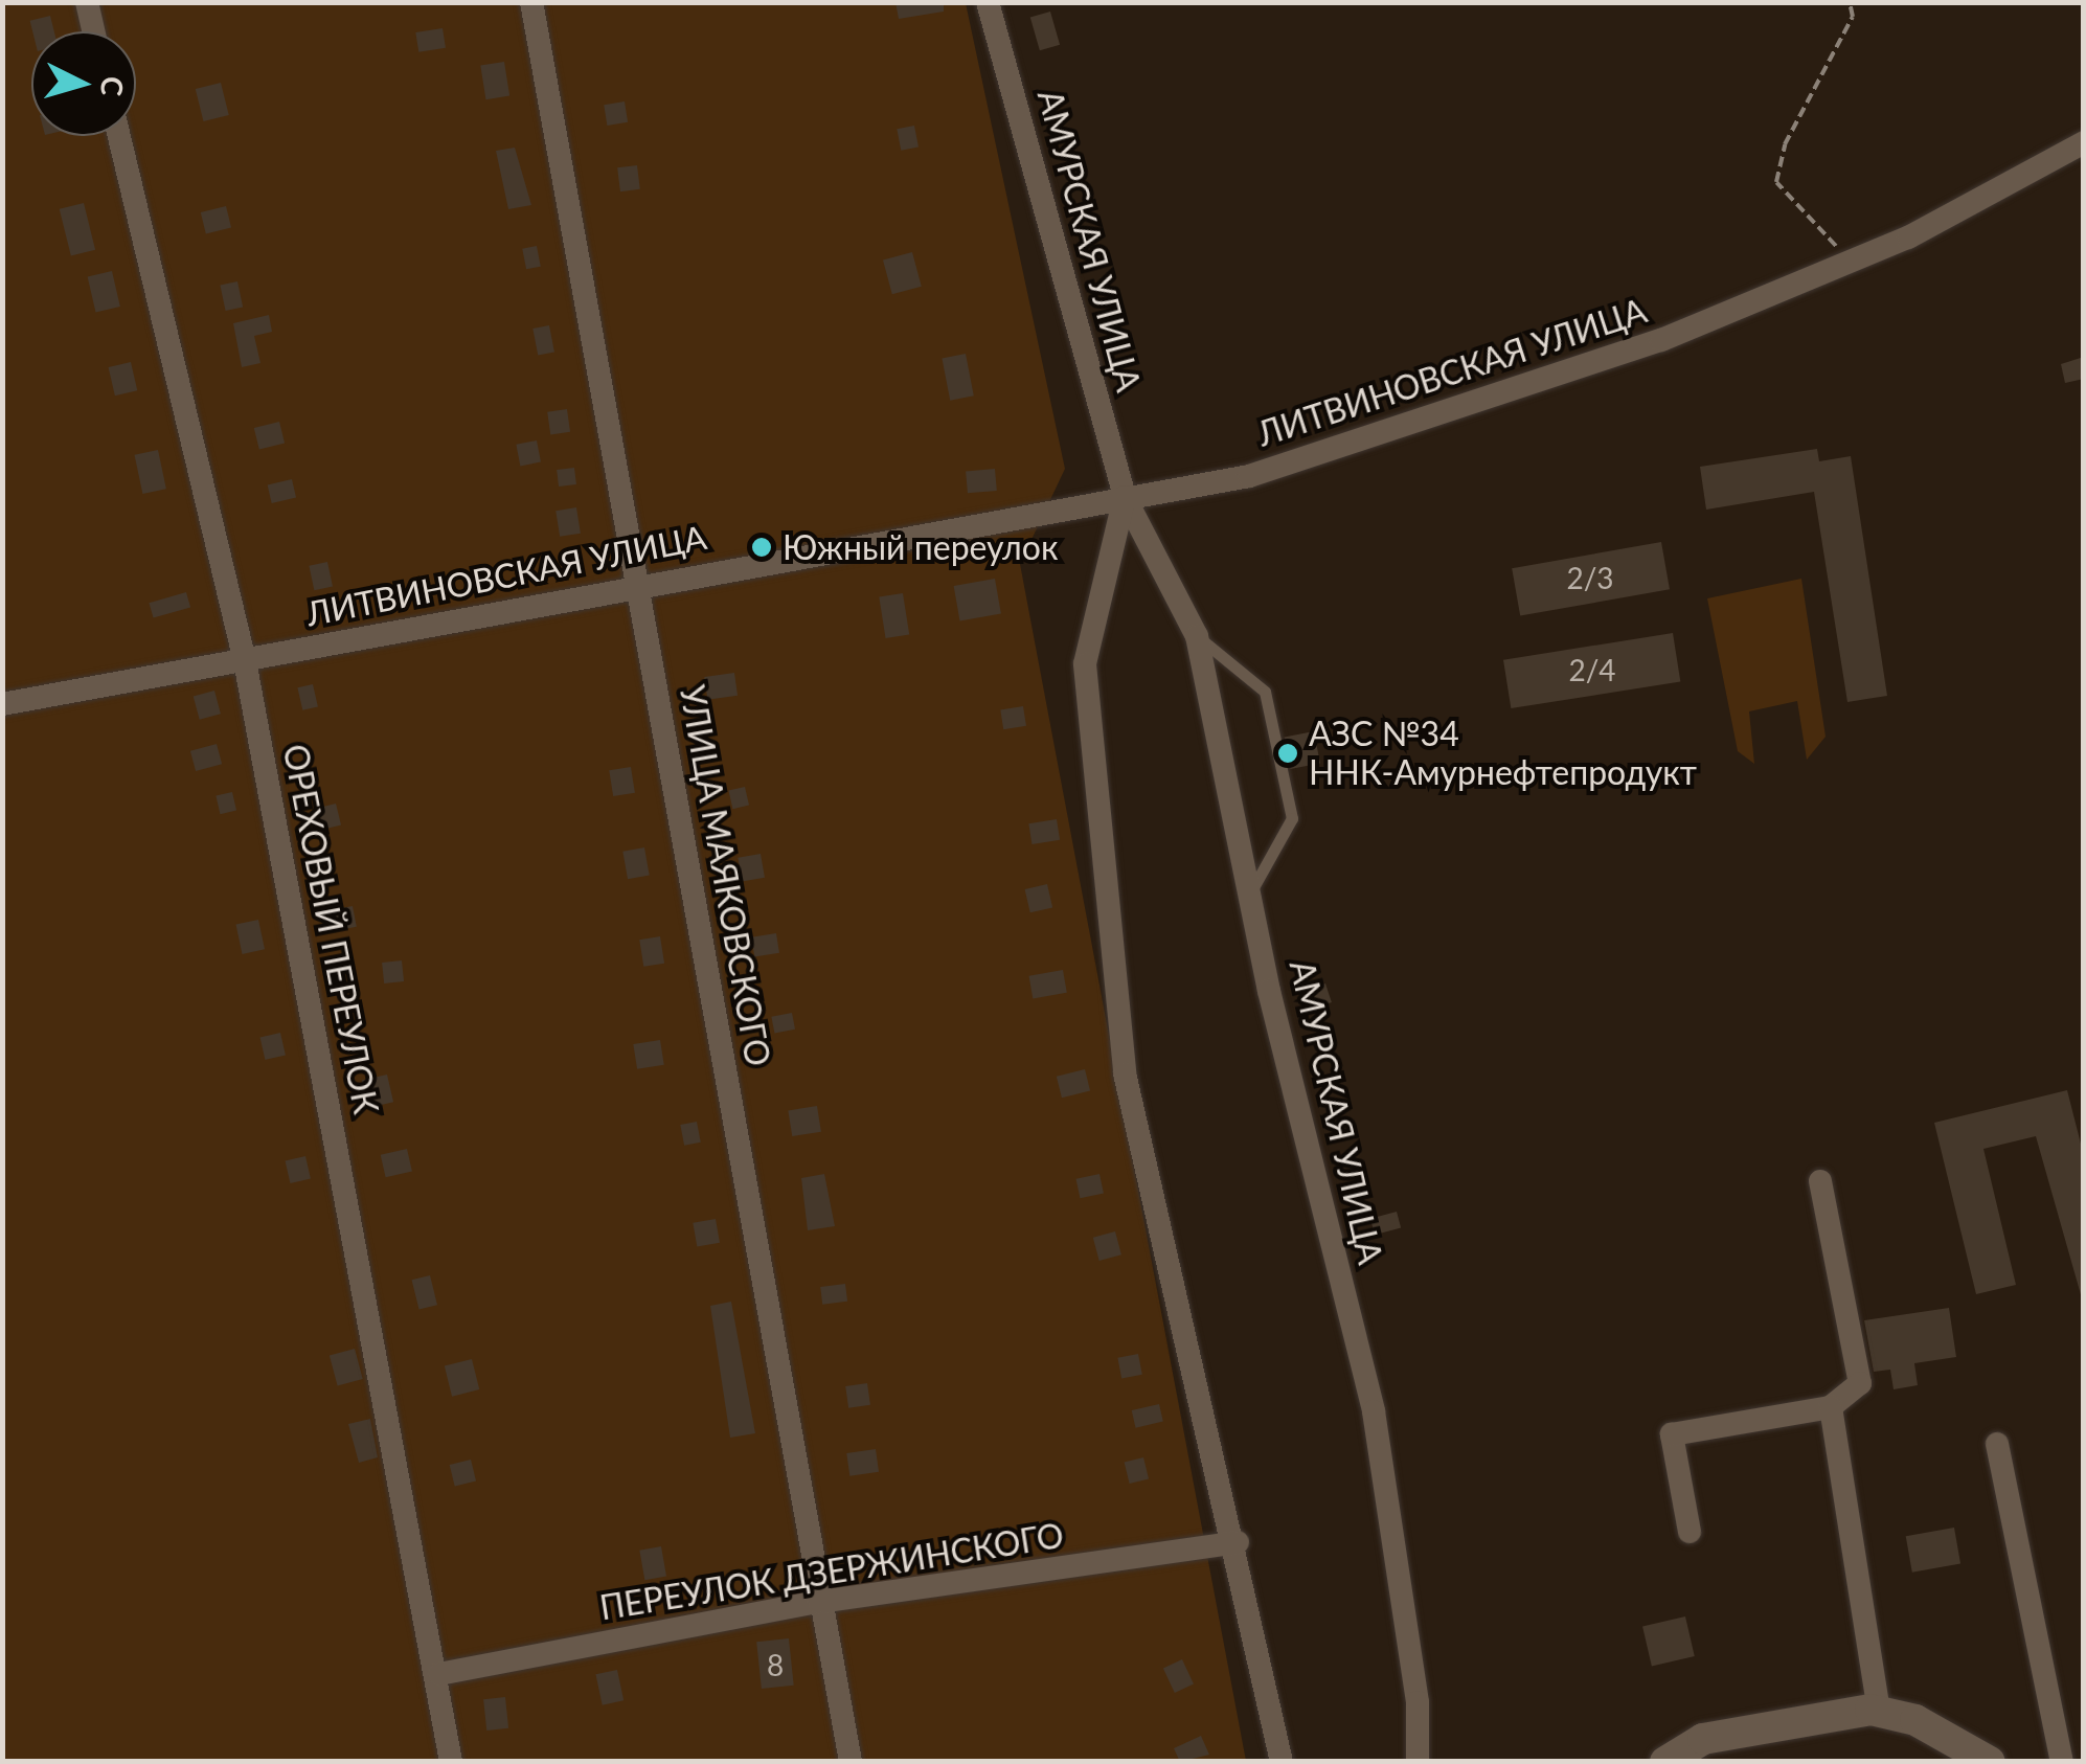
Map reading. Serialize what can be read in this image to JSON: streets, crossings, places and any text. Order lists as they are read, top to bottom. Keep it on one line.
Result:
{"streets":{"street":["АМУРСКАЯ УЛИЦА","ЛИТВИНОВСКАЯ УЛИЦА","УЛИЦА МАЯКОВСКОГО","ОРЕХОВЫЙ ПЕРЕУЛОК","ПЕРЕУЛОК ДЗЕРЖИНСКОГО"]},"crossings":[["АМУРСКАЯ УЛИЦА","ЛИТВИНОВСКАЯ УЛИЦА"],["АМУРСКАЯ УЛИЦА","ПЕРЕУЛОК ДЗЕРЖИНСКОГО"],["ЛИТВИНОВСКАЯ УЛИЦА","УЛИЦА МАЯКОВСКОГО"],["ЛИТВИНОВСКАЯ УЛИЦА","ОРЕХОВЫЙ ПЕРЕУЛОК"],["УЛИЦА МАЯКОВСКОГО","ПЕРЕУЛОК ДЗЕРЖИНСКОГО"],["ОРЕХОВЫЙ ПЕРЕУЛОК","ПЕРЕУЛОК ДЗЕРЖИНСКОГО"]],"places":["Южный переулок","АЗС №34 ННК-Амурнефтепродукт"],"house_numbers":["2/3","2/4","8"],"north":"right"}
